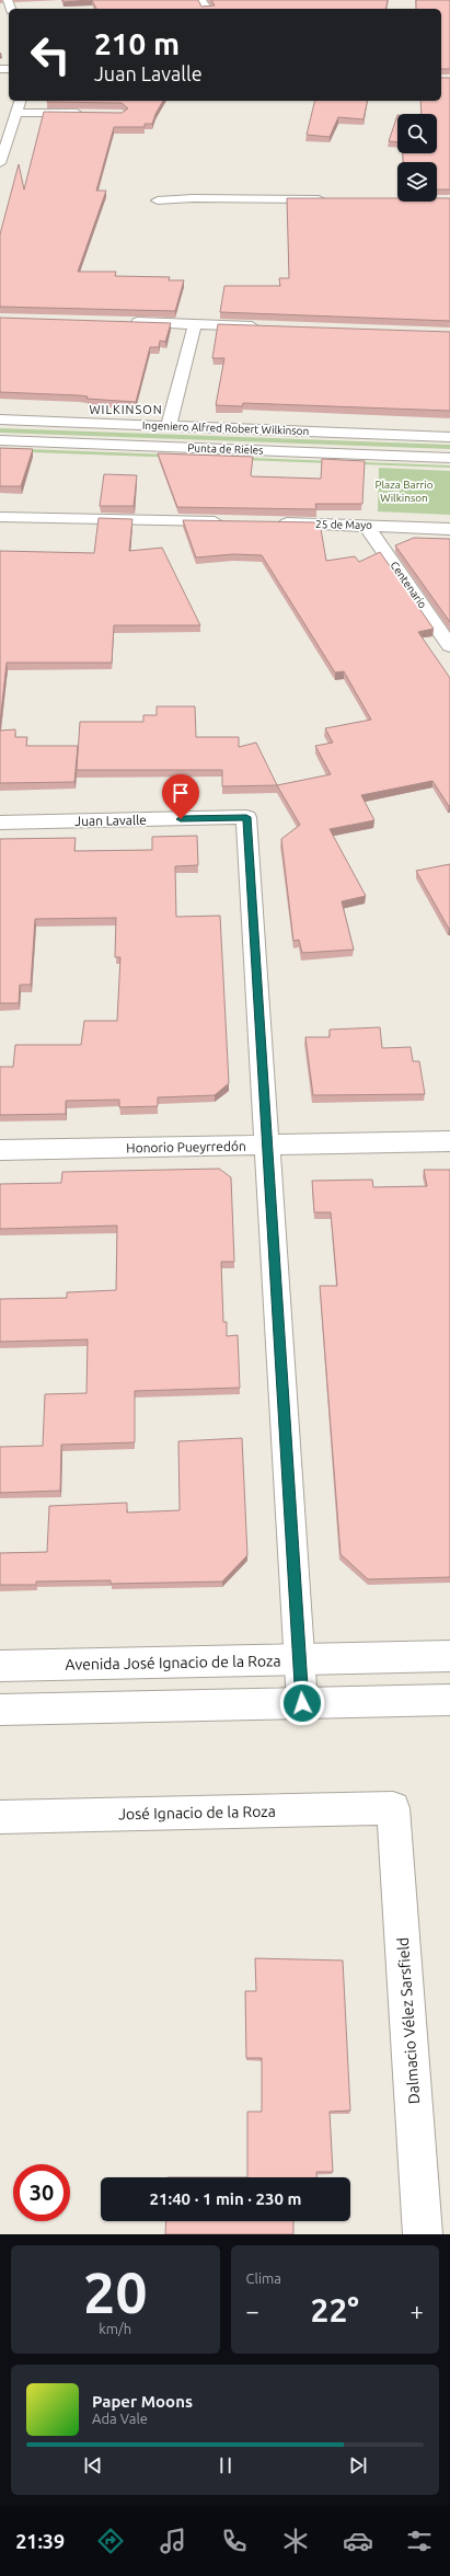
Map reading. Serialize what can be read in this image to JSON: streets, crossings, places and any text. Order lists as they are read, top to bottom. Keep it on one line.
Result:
{"streets":{"street":["Ingeniero Alfred Robert Wilkinson","Punta de Rieles","25 de Mayo","Centenario","Juan Lavalle","Honorio Pueyrredón","Avenida José Ignacio de la Roza","José Ignacio de la Roza","Dalmacio Vélez Sarsfield"]},"crossings":[["25 de Mayo","Centenario"],["Juan Lavalle","Honorio Pueyrredón"],["José Ignacio de la Roza","Dalmacio Vélez Sarsfield"]],"districts":["WILKINSON"],"parks":["Plaza Barrio Wilkinson"],"page":{"turn":["210 m","Juan Lavalle"],"limit":"30","trip":"21:40 · 1 min · 230 m","tile":[["20","km/h"],"Clima"],"heat":["−","22°","+"],"song":["Paper Moons","Ada Vale"],"tabs":"21:39"}}
